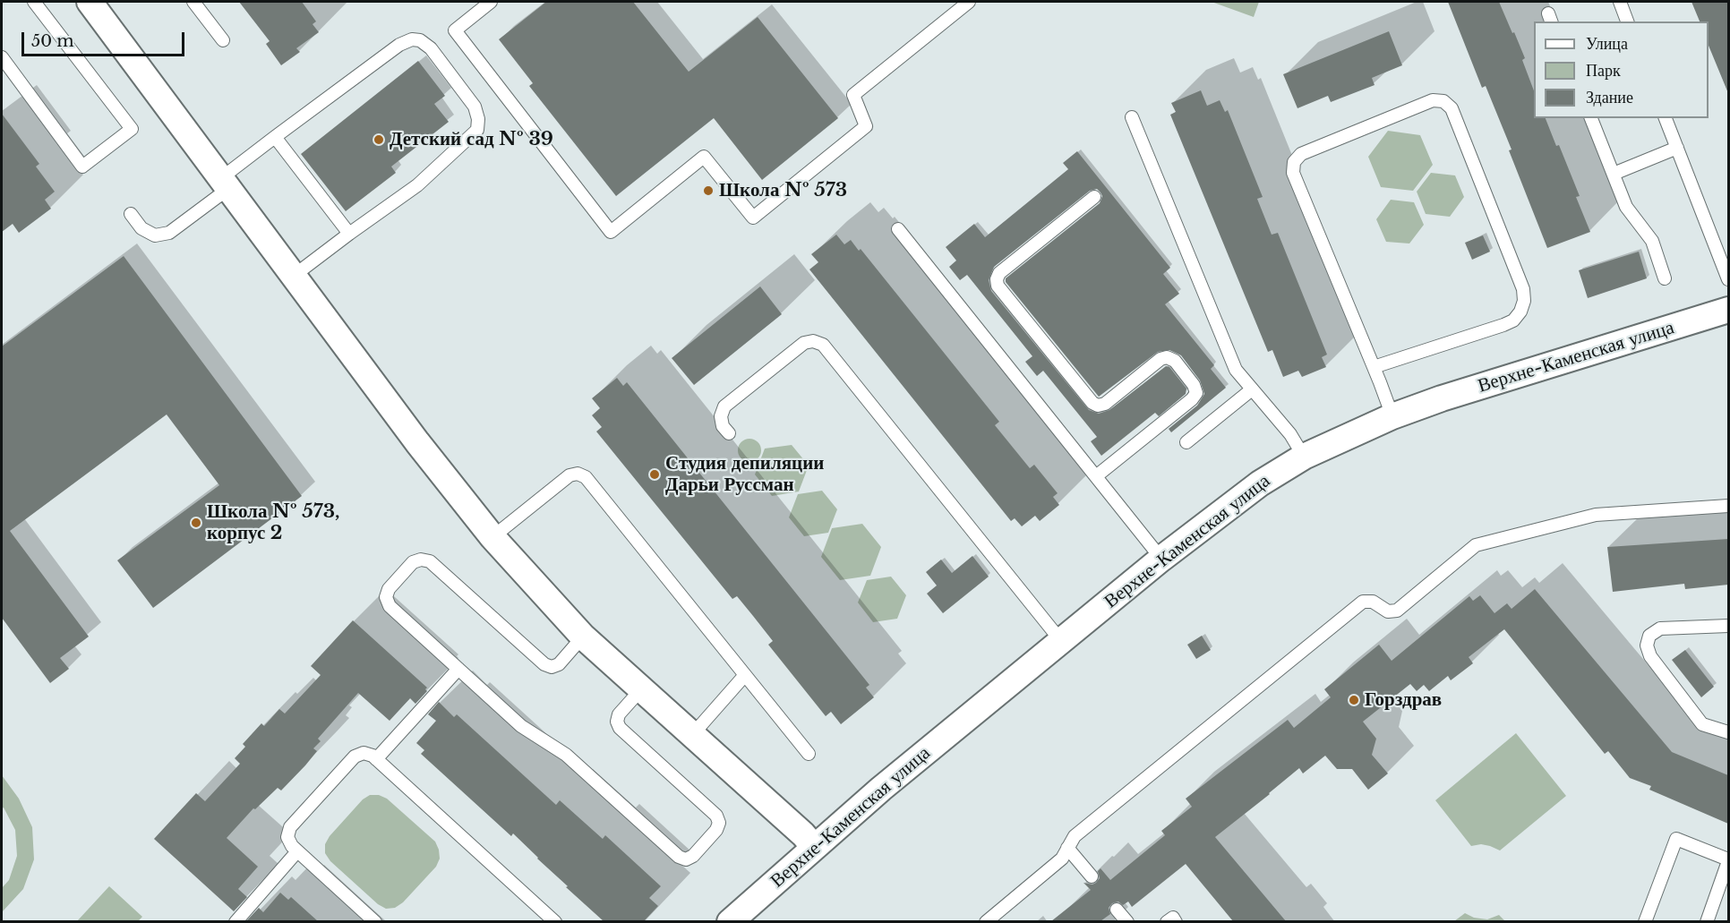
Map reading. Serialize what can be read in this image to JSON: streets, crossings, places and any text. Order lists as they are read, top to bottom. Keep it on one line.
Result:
{"streets":{"street":["Верхне-Каменская улица"]},"places":["Детский сад № 39","Школа № 573","Студия депиляции Дарьи Руссман","Школа № 573, корпус 2","Горздрав"],"legend":["Улица","Парк","Здание"],"scale_bar":"50 m"}
